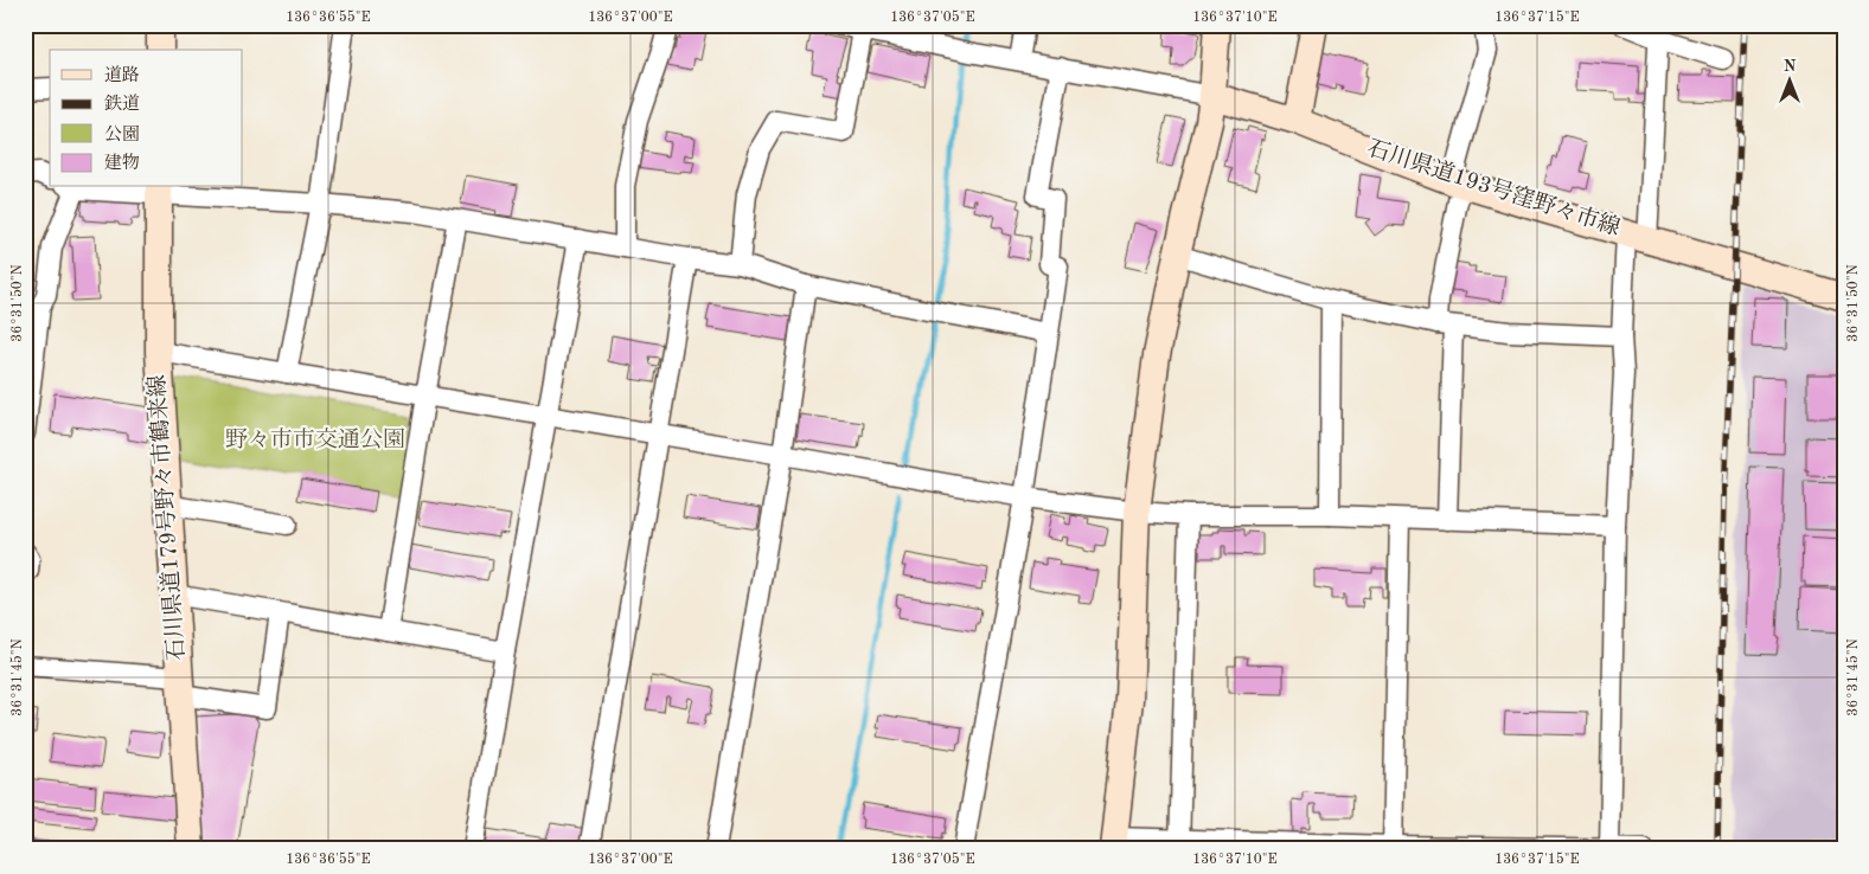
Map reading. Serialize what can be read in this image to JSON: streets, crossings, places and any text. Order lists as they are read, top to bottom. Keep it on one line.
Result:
{"streets":{"main road":["石川県道193号窪野々市線","石川県道179号野々市鶴来線"]},"parks":["野々市市交通公園"],"legend":["道路","鉄道","公園","建物"],"north":"top","coordinates":["136°36'55\"E","136°37'00\"E","136°37'05\"E","136°37'10\"E","136°37'15\"E","36°31'50\"N","36°31'45\"N"]}
